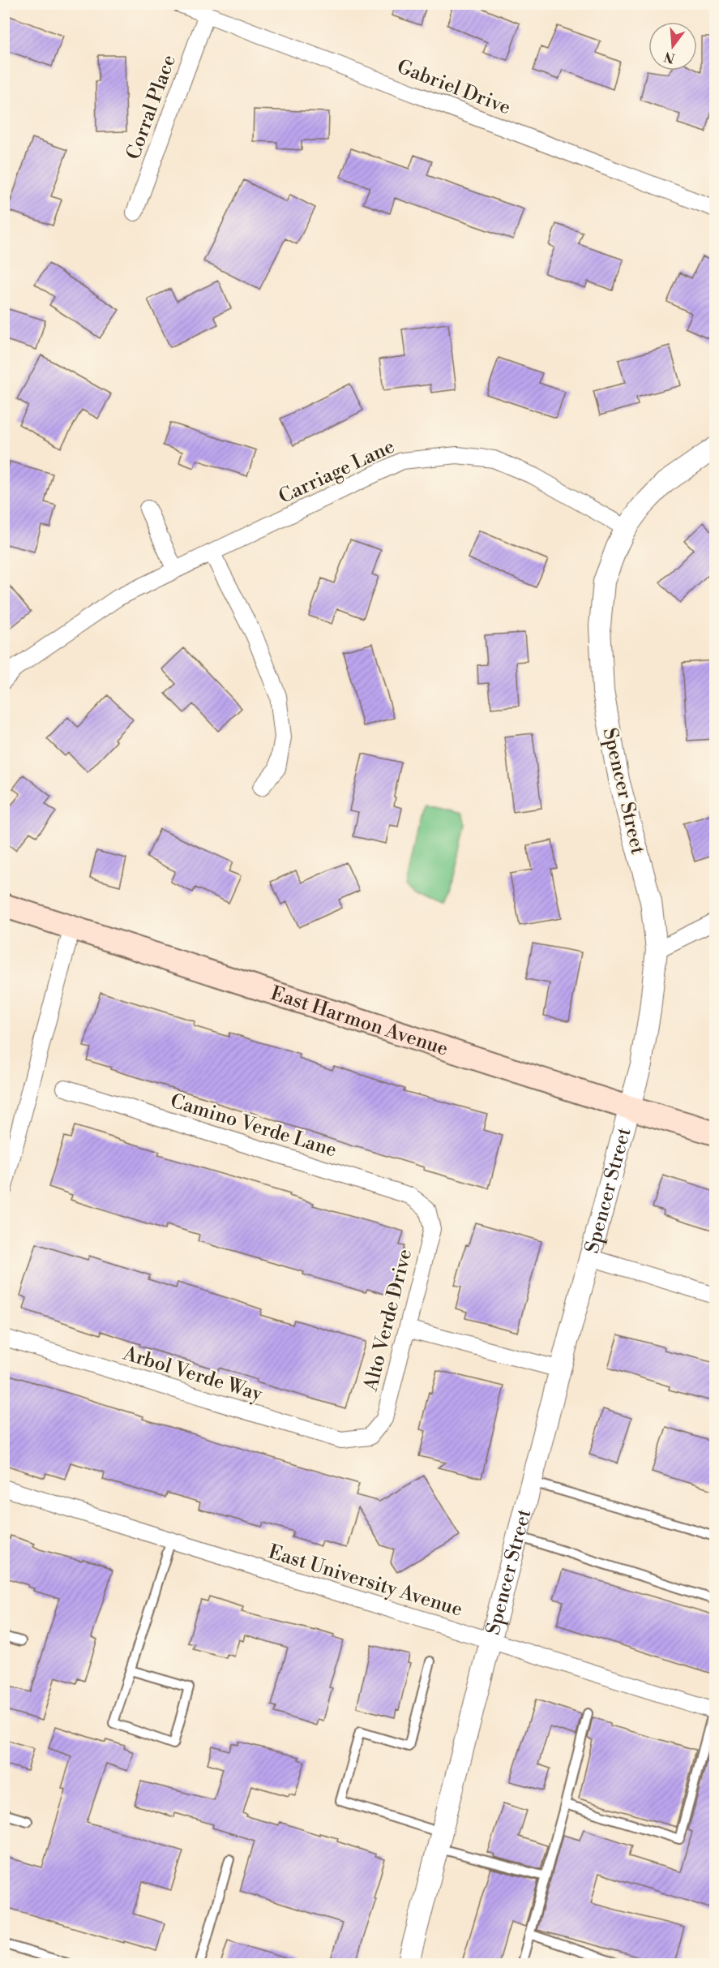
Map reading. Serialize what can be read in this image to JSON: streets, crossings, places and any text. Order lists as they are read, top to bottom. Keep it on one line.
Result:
{"streets":{"main road":["East Harmon Avenue"],"street":["Gabriel Drive","Corral Place","Carriage Lane","Spencer Street","Camino Verde Lane","Alto Verde Drive","Arbol Verde Way","East University Avenue"]},"crossings":[["Gabriel Drive","Corral Place"],["Carriage Lane","Spencer Street"],["Spencer Street","East Harmon Avenue"],["Spencer Street","East University Avenue"],["Camino Verde Lane","Alto Verde Drive"],["Alto Verde Drive","Arbol Verde Way"]],"north":"bottom"}
